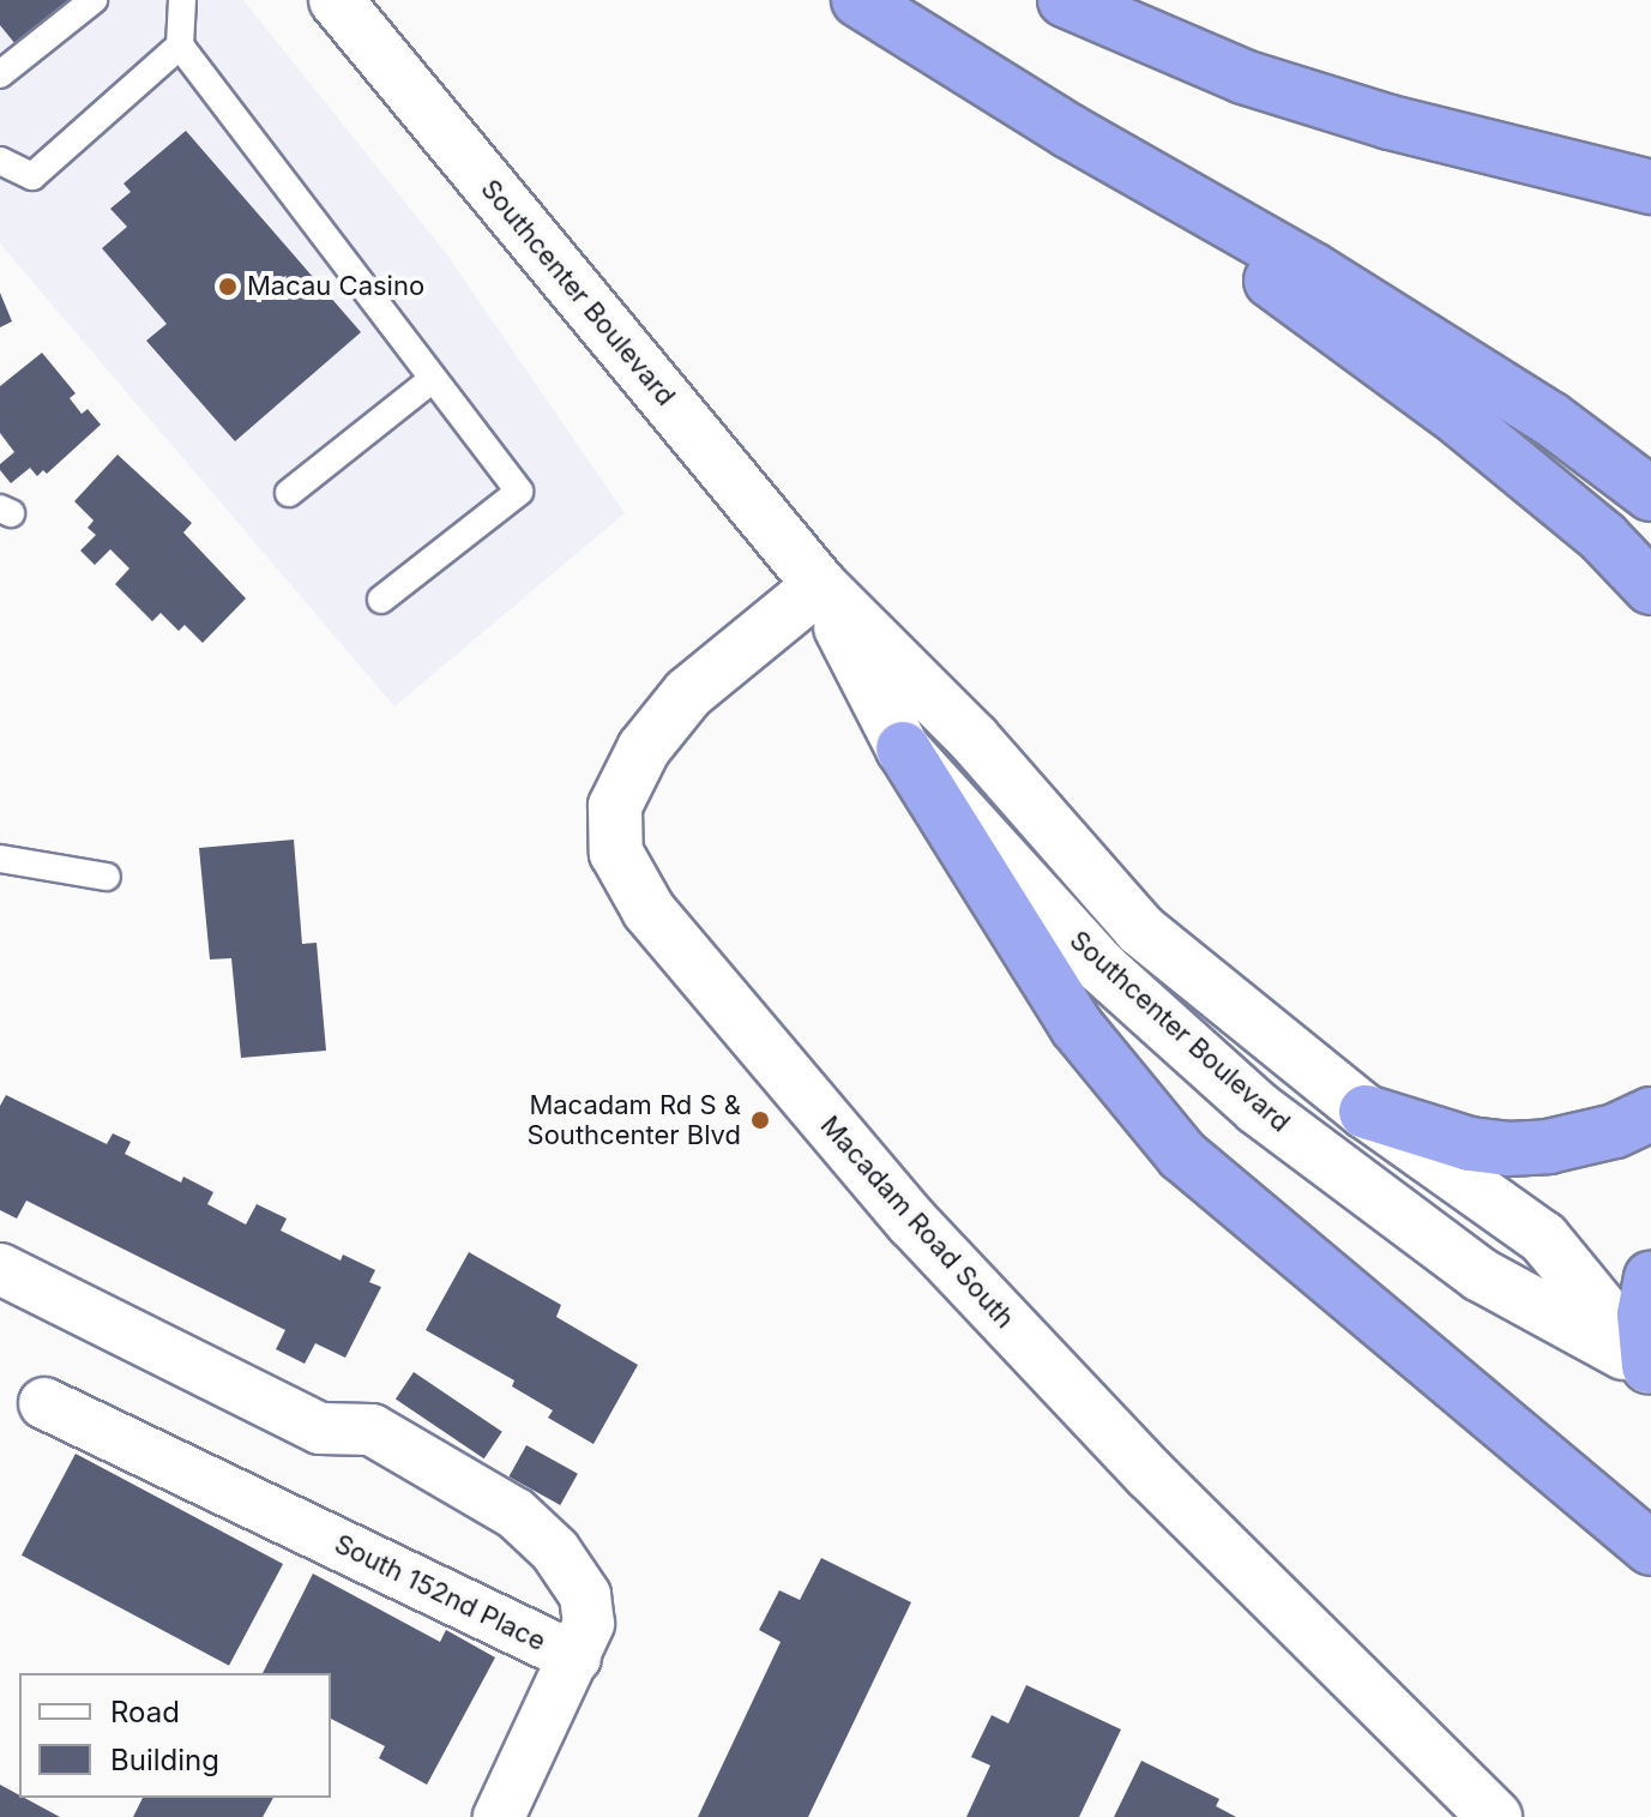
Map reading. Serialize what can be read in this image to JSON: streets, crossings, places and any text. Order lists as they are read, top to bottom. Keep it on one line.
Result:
{"streets":{"main road":["Southcenter Boulevard","Macadam Road South"],"street":["South 152nd Place"]},"crossings":[["Southcenter Boulevard","Macadam Road South"]],"places":["Macau Casino","Macadam Rd S & Southcenter Blvd"],"legend":["Road","Building"]}
